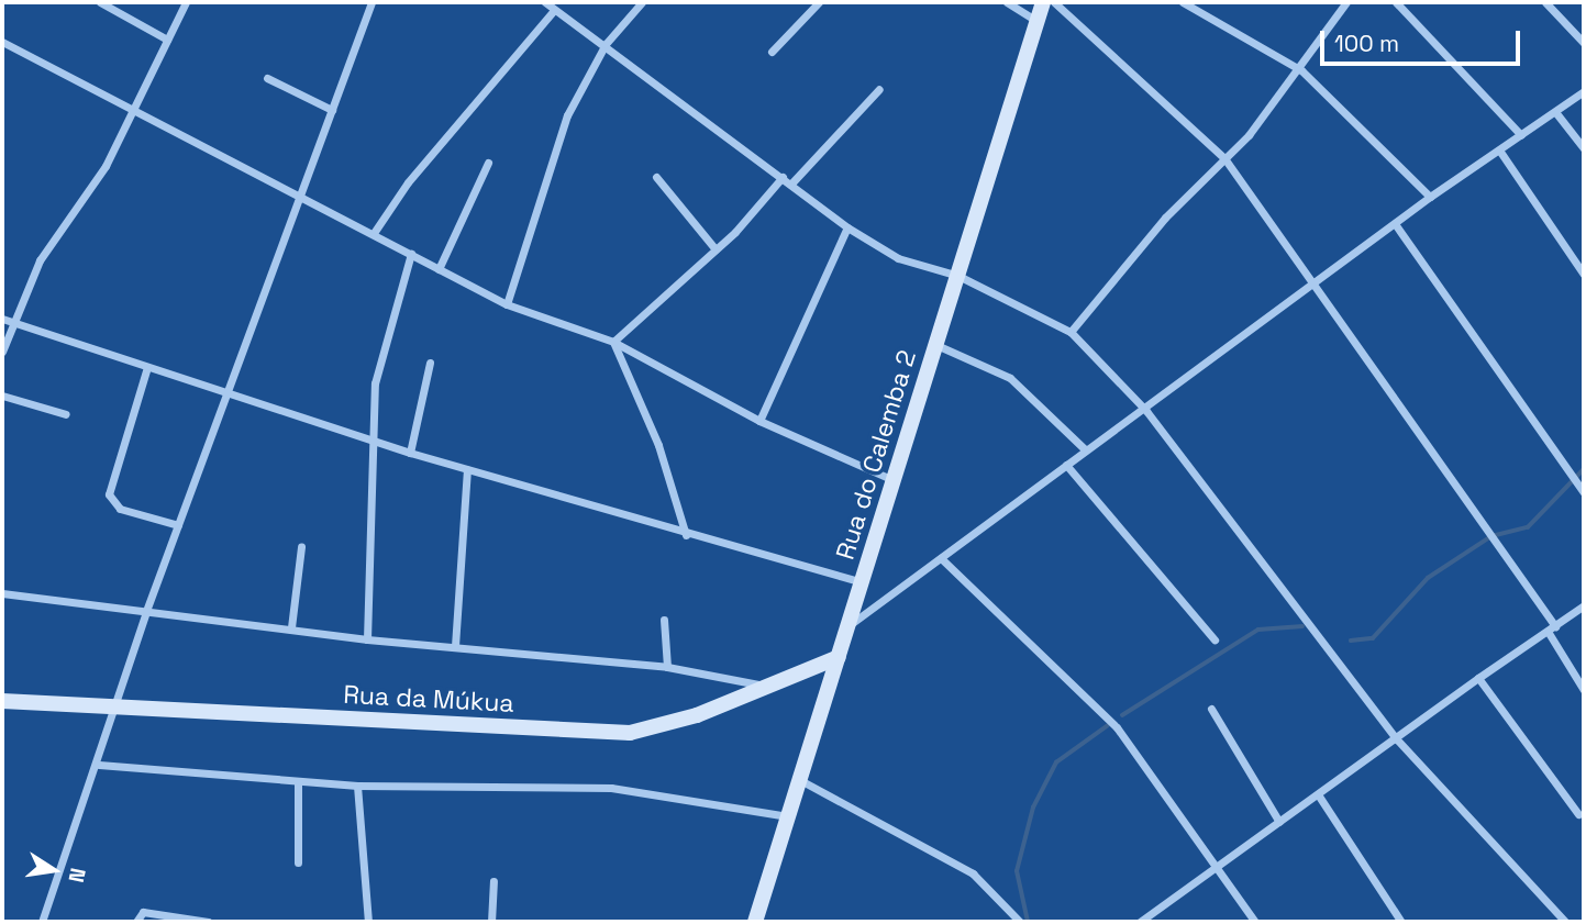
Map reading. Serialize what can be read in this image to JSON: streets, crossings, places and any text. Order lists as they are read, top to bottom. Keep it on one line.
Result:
{"streets":{"main road":["Rua do Calemba 2","Rua da Múkua"]},"crossings":[["Rua do Calemba 2","Rua da Múkua"]],"scale_bar":"100 m","north":"right"}
